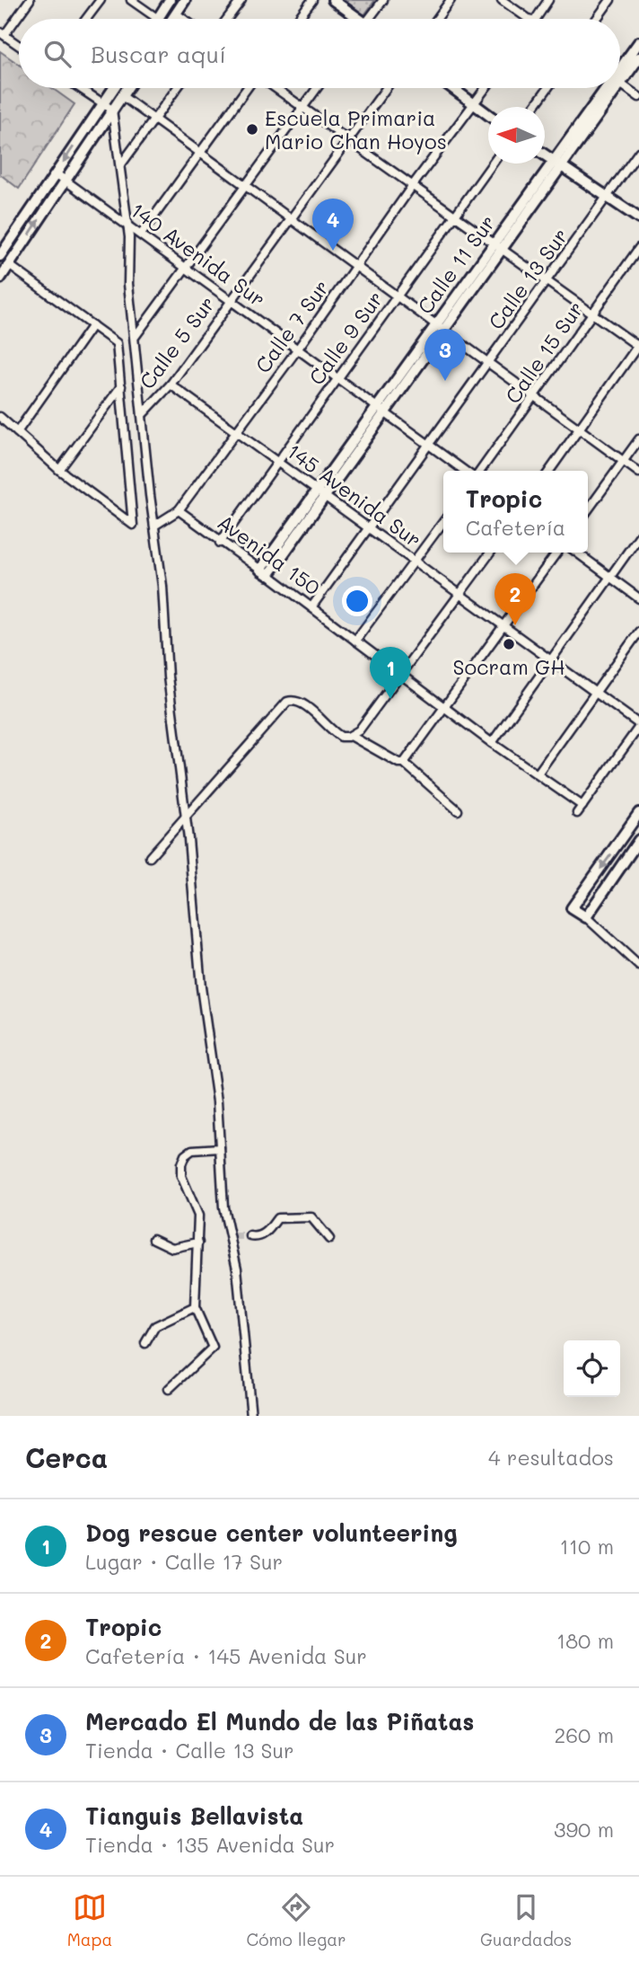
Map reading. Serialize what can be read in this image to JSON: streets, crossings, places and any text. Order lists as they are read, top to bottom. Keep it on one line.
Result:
{"streets":{"street":["140 Avenida Sur","Calle 11 Sur","Calle 13 Sur","Calle 7 Sur","Calle 9 Sur","Calle 5 Sur","Calle 15 Sur","145 Avenida Sur","Avenida 150"]},"crossings":[["140 Avenida Sur","Calle 11 Sur"],["140 Avenida Sur","Calle 13 Sur"],["140 Avenida Sur","Calle 7 Sur"],["140 Avenida Sur","Calle 9 Sur"],["140 Avenida Sur","Calle 5 Sur"],["Calle 11 Sur","145 Avenida Sur"],["Calle 11 Sur","Avenida 150"],["Calle 13 Sur","145 Avenida Sur"],["Calle 13 Sur","Avenida 150"],["Calle 7 Sur","145 Avenida Sur"],["Calle 7 Sur","Avenida 150"],["Calle 9 Sur","145 Avenida Sur"],["Calle 9 Sur","Avenida 150"],["Calle 5 Sur","145 Avenida Sur"]],"places":["Escuela Primaria Mario Chan Hoyos","Socram GH"],"north":"left","page":{"search":"Buscar aquí","pins":["4","3","2","1"],"popup":["Tropic","Cafetería"],"heading":["Cerca","4 resultados"],"list":[{"mark":"1","name":"Dog rescue center volunteering","note":"Lugar · Calle 17 Sur","value":"110 m"},{"mark":"2","name":"Tropic","note":"Cafetería · 145 Avenida Sur","value":"180 m"},{"mark":"3","name":"Mercado El Mundo de las Piñatas","note":"Tienda · Calle 13 Sur","value":"260 m"},{"mark":"4","name":"Tianguis Bellavista","note":"Tienda · 135 Avenida Sur","value":"390 m"}],"nav":["Mapa","Cómo llegar","Guardados"]}}
